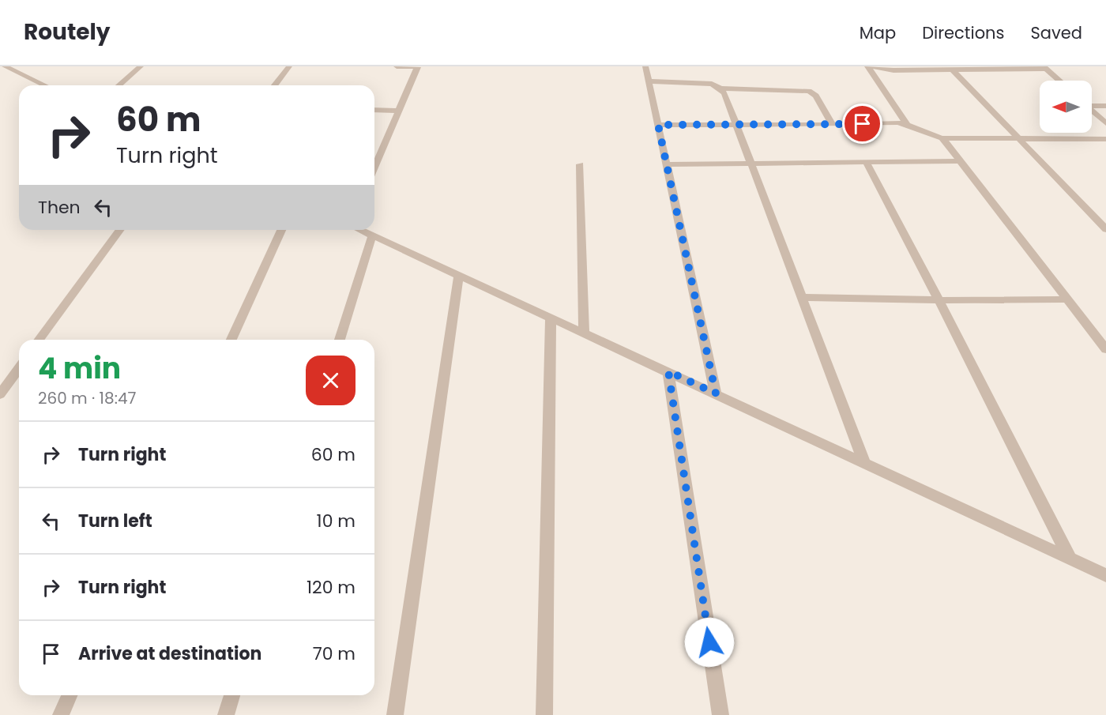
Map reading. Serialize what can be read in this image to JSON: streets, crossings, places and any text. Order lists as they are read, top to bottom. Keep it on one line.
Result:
{"north":"left","page":{"header":"Routely","nav":["Map","Directions","Saved"],"turn":["60 m","Turn right"],"then":"Then","heading":["4 min","260 m · 18:47"],"list":[{"name":"Turn right","value":"60 m"},{"name":"Turn left","value":"10 m"},{"name":"Turn right","value":"120 m"},{"name":"Arrive at destination","value":"70 m"}]}}
